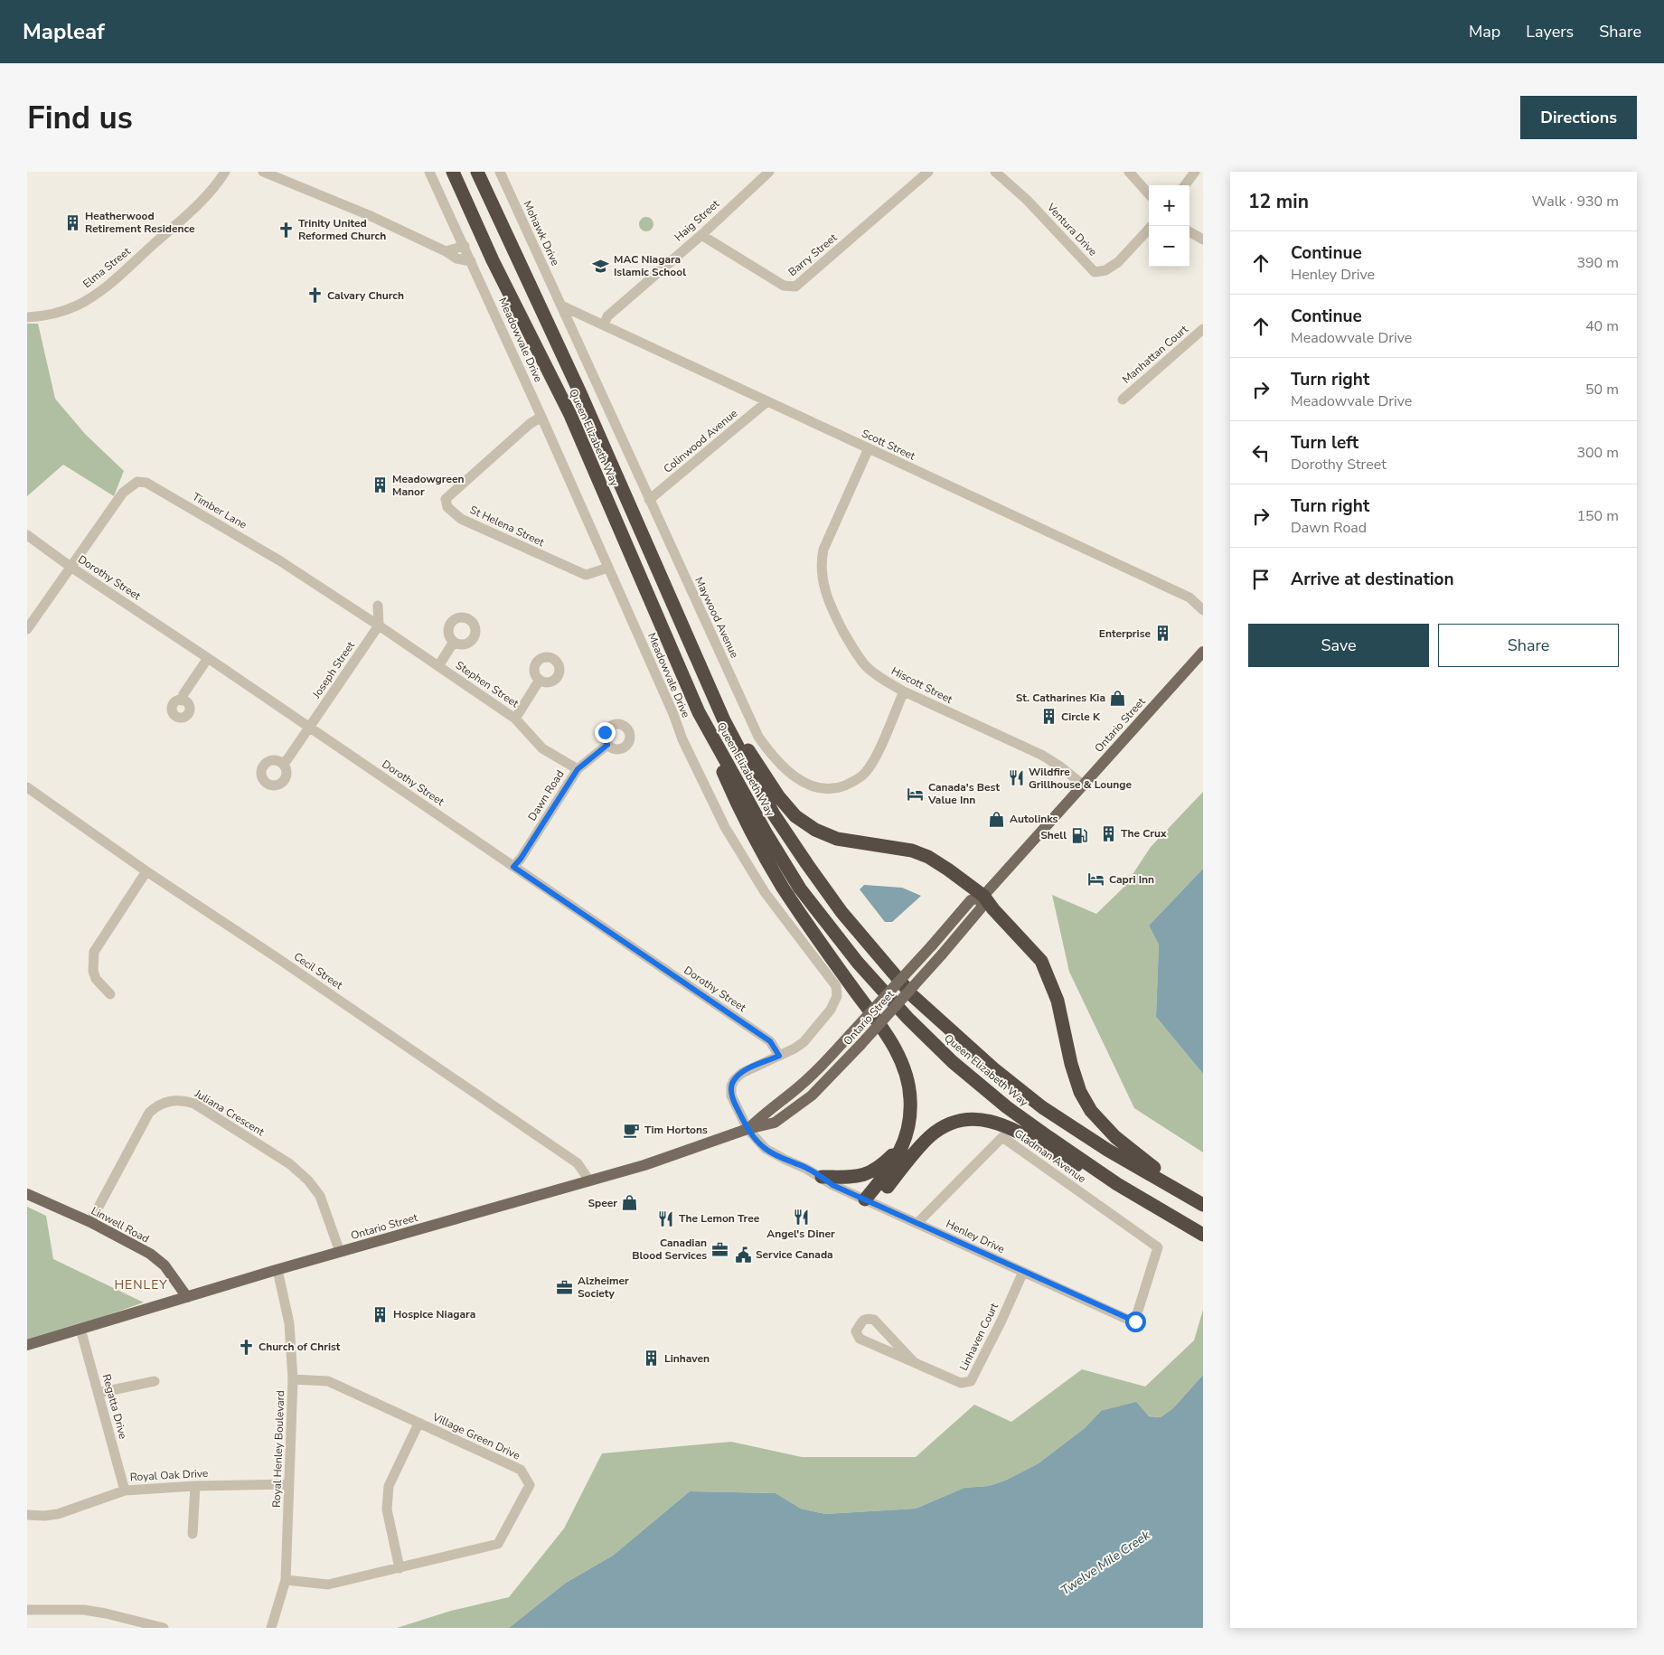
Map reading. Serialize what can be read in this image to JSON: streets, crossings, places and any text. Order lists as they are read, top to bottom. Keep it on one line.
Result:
{"streets":{"highway":["Queen Elizabeth Way"],"main road":["Ontario Street","Linwell Road"],"street":["Haig Street","Ventura Drive","Mohawk Drive","Barry Street","Elma Street","Meadowvale Drive","Manhattan Court","Colinwood Avenue","Scott Street","Timber Lane","St Helena Street","Dorothy Street","Maywood Avenue","Joseph Street","Stephen Street","Hiscott Street","Dawn Road","Cecil Street","Juliana Crescent","Gladman Avenue","Henley Drive","Linhaven Court","Regatta Drive","Village Green Drive","Royal Henley Boulevard","Royal Oak Drive"]},"crossings":[["Haig Street","Barry Street"],["Haig Street","Scott Street"],["Mohawk Drive","Scott Street"],["Mohawk Drive","Maywood Avenue"],["Meadowvale Drive","St Helena Street"],["Meadowvale Drive","Dorothy Street"],["Meadowvale Drive","Ontario Street"],["Meadowvale Drive","Henley Drive"],["Colinwood Avenue","Scott Street"],["Colinwood Avenue","Maywood Avenue"],["Scott Street","Maywood Avenue"],["Scott Street","Hiscott Street"],["Timber Lane","Dorothy Street"],["Timber Lane","Joseph Street"],["Timber Lane","Stephen Street"],["Dorothy Street","Joseph Street"],["Dorothy Street","Dawn Road"],["Maywood Avenue","Hiscott Street"],["Joseph Street","Stephen Street"],["Stephen Street","Dawn Road"],["Hiscott Street","Ontario Street"],["Ontario Street","Cecil Street"],["Ontario Street","Juliana Crescent"],["Ontario Street","Linwell Road"],["Ontario Street","Henley Drive"],["Ontario Street","Regatta Drive"],["Ontario Street","Royal Henley Boulevard"],["Juliana Crescent","Linwell Road"],["Gladman Avenue","Henley Drive"],["Henley Drive","Linhaven Court"],["Regatta Drive","Royal Oak Drive"],["Village Green Drive","Royal Henley Boulevard"],["Royal Henley Boulevard","Royal Oak Drive"]],"districts":["HENLEY"],"water":["Twelve Mile Creek"],"places":{"building":["Heatherwood Retirement Residence","Meadowgreen Manor","Enterprise","Circle K","The Crux","Hospice Niagara","Linhaven"],"church":["Trinity United Reformed Church","Calvary Church","Church of Christ"],"school or university":["MAC Niagara Islamic School"],"shop":["St. Catharines Kia","Autolinks","Speer"],"restaurant":["Wildfire Grillhouse & Lounge","Angel's Diner","The Lemon Tree"],"hotel":["Canada's Best Value Inn","Capri Inn"],"fuel station":["Shell"],"cafe":["Tim Hortons"],"office":["Canadian Blood Services","Alzheimer Society"],"public building":["Service Canada"]},"page":{"header":"Mapleaf","nav":["Map","Layers","Share"],"buttons":["Directions",["Save","Share"]],"title":"Find us","heading":["12 min","Walk · 930 m"],"map_buttons":["+","−"],"list":[["Continue","Henley Drive","390 m"],["Continue","Meadowvale Drive","40 m"],["Turn right","Meadowvale Drive","50 m"],["Turn left","Dorothy Street","300 m"],["Turn right","Dawn Road","150 m"],"Arrive at destination"]}}
